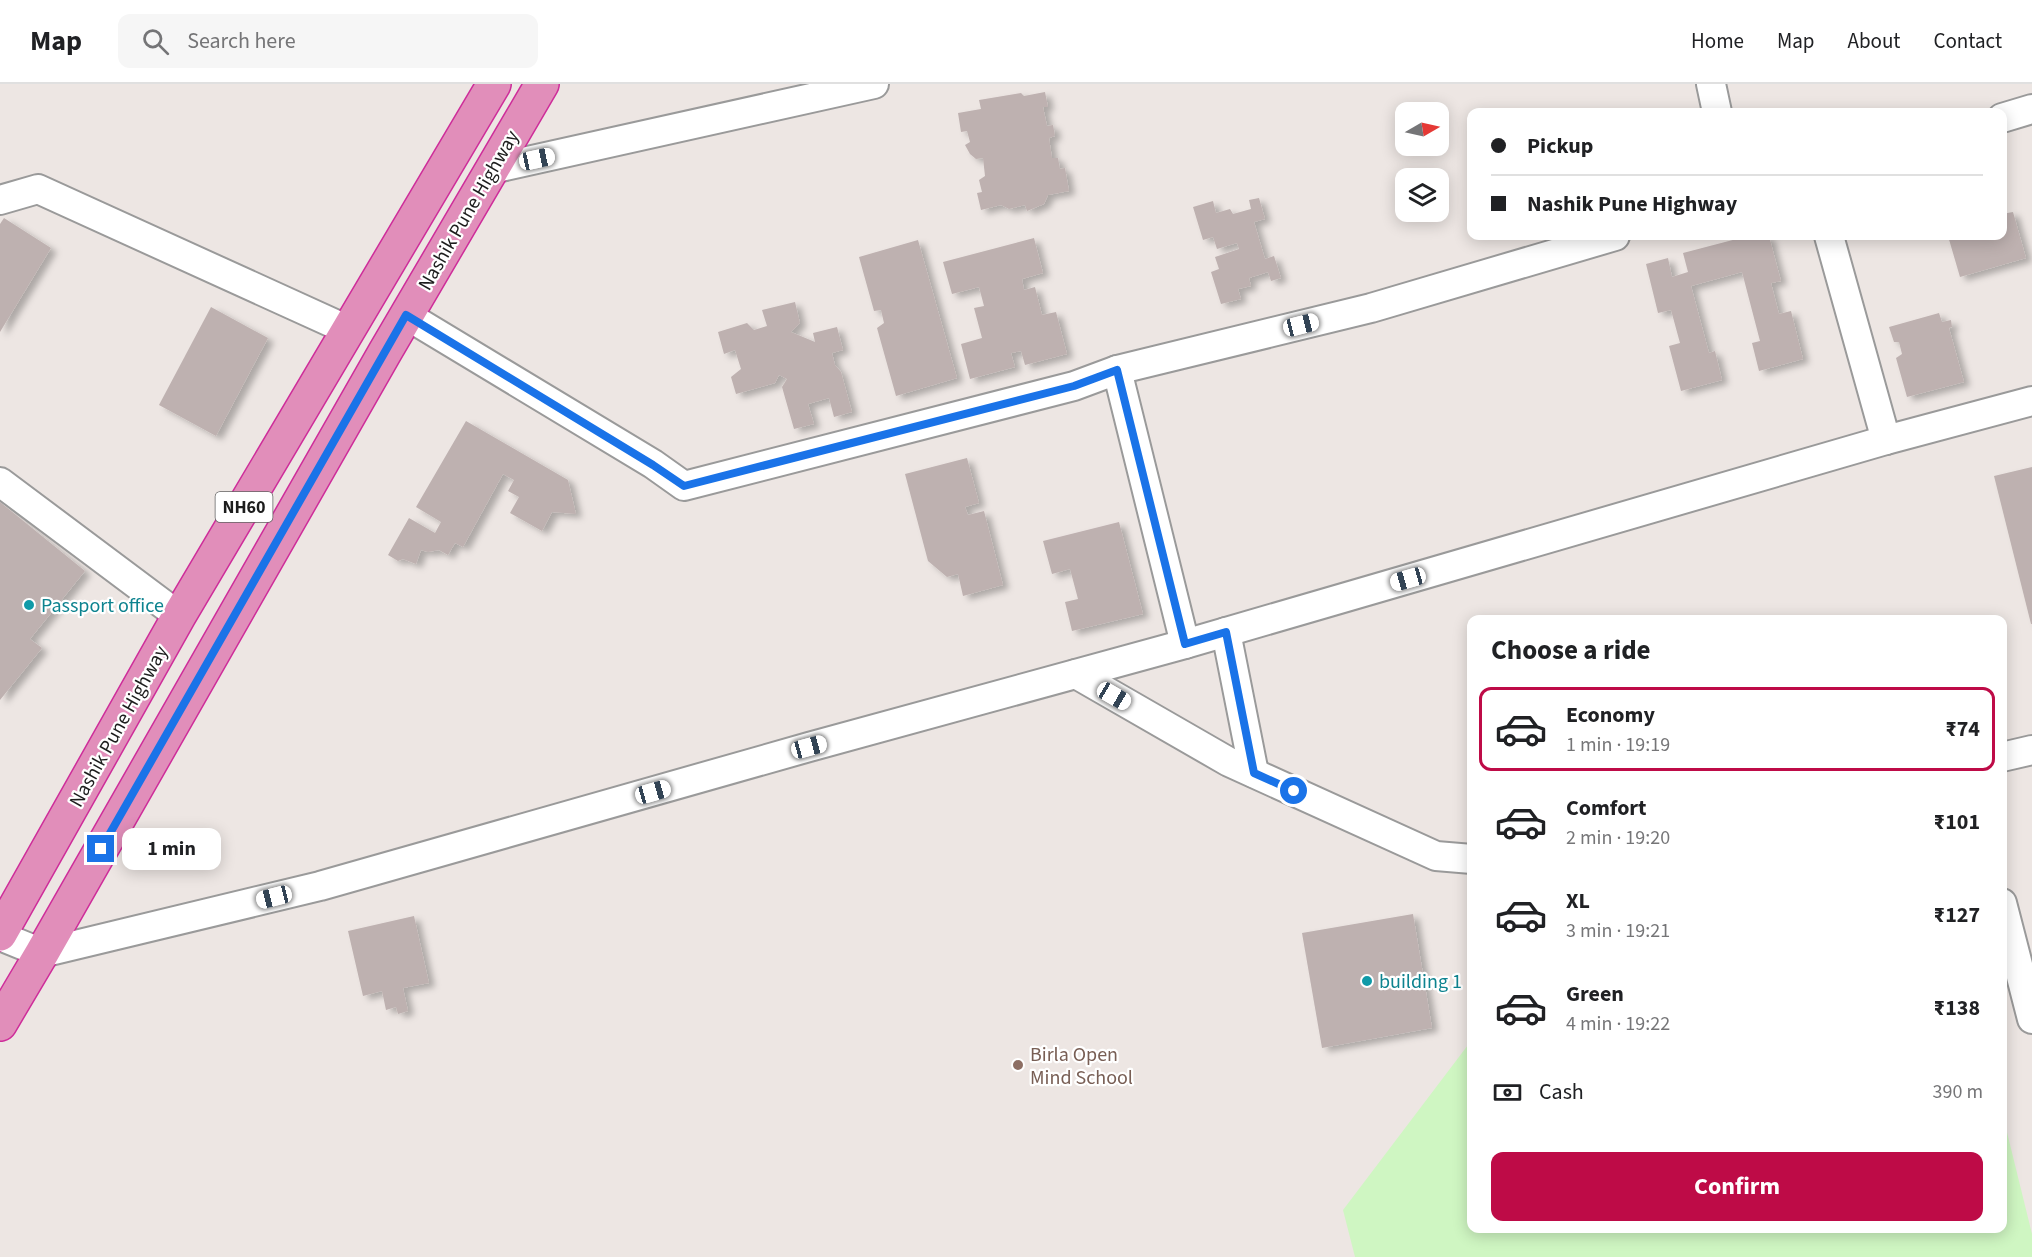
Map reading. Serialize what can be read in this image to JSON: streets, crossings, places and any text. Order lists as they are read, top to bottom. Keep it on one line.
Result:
{"streets":{"highway":["Nashik Pune Highway","NH60"]},"places":["Passport office","building 1","Birla Open Mind School"],"north":"right","page":{"header":"Map","search":"Search here","nav":["Home","Map","About","Contact"],"banner":["Pickup","Nashik Pune Highway"],"heading":"Choose a ride","list":[{"name":"Economy","note":"1 min · 19:19","value":"₹74"},{"name":"Comfort","note":"2 min · 19:20","value":"₹101"},{"name":"XL","note":"3 min · 19:21","value":"₹127"},{"name":"Green","note":"4 min · 19:22","value":"₹138"}],"bubble":"1 min","pay":["Cash","390 m"],"buttons":"Confirm"}}
